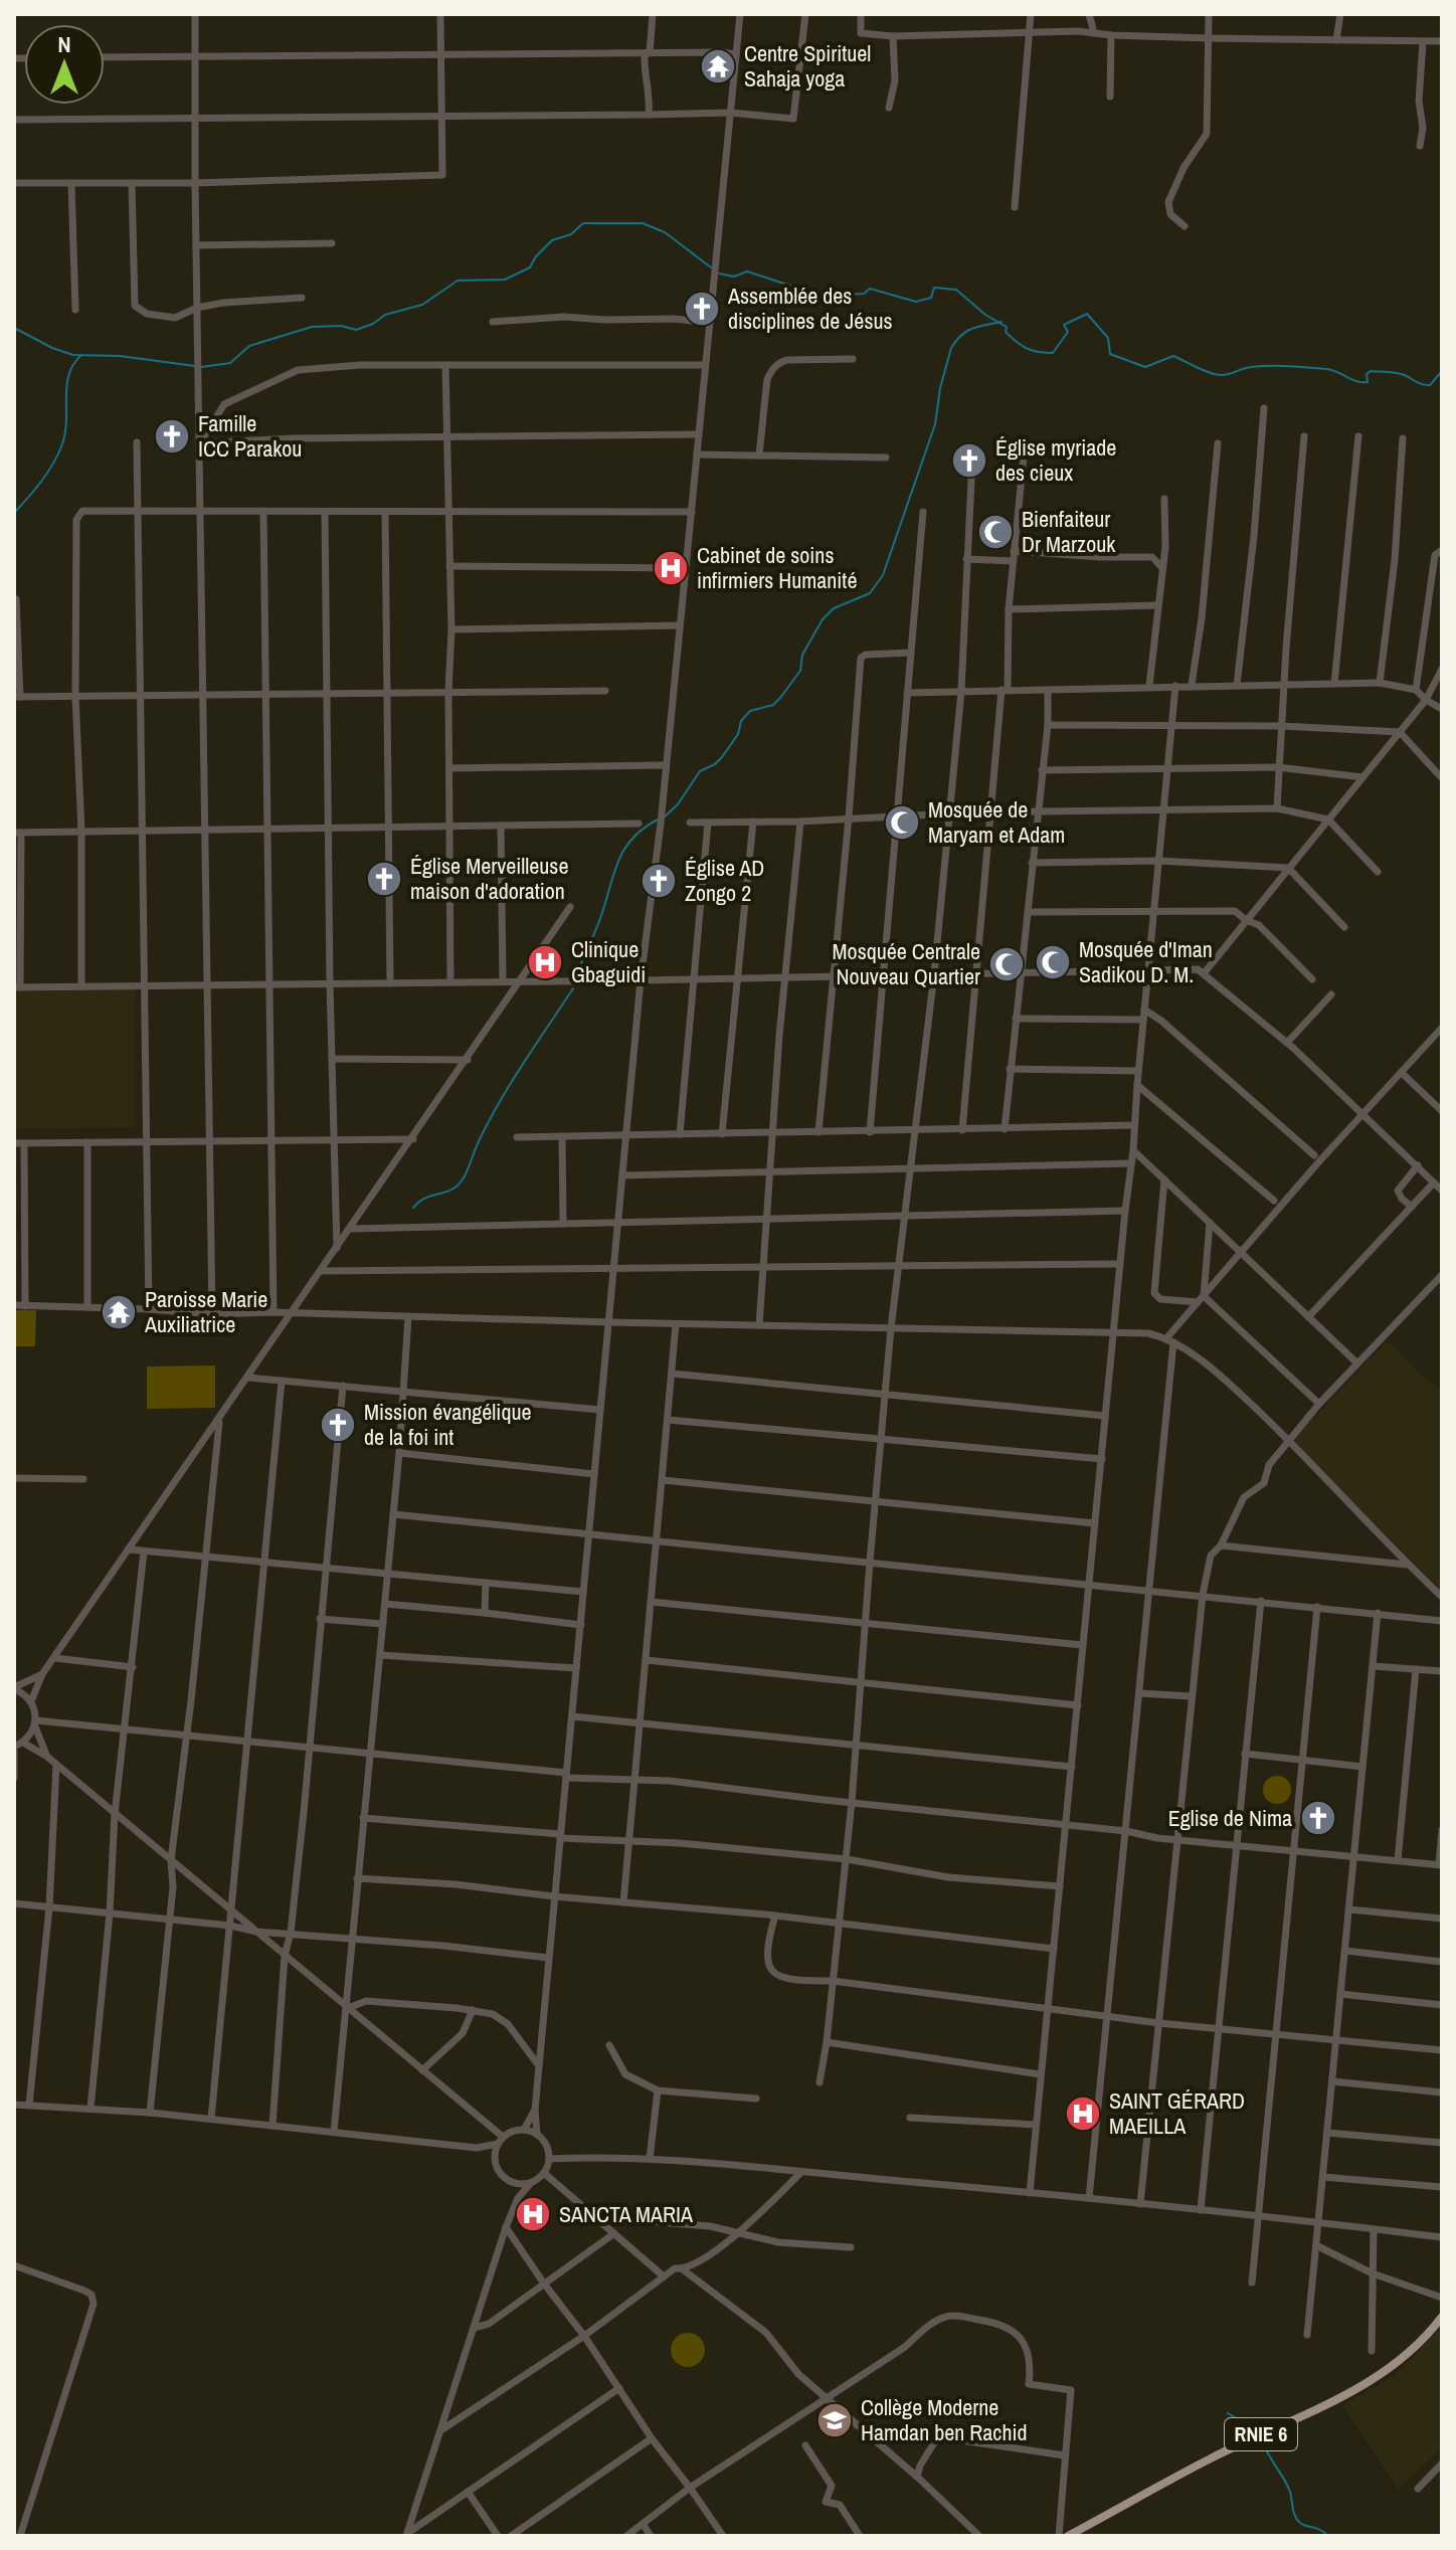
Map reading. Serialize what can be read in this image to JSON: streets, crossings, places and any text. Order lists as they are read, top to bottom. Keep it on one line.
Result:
{"streets":{"main road":["RNIE 6"]},"places":{"temple":["Centre Spirituel Sahaja yoga","Paroisse Marie Auxiliatrice"],"church":["Assemblée des disciplines de Jésus","Famille ICC Parakou","Église myriade des cieux","Église Merveilleuse maison d'adoration","Église AD Zongo 2","Mission évangélique de la foi int","Eglise de Nima"],"mosque":["Bienfaiteur Dr Marzouk","Mosquée de Maryam et Adam","Mosquée d'Iman Sadikou D. M.","Mosquée Centrale Nouveau Quartier"],"hospital":["Cabinet de soins infirmiers Humanité","Clinique Gbaguidi","SAINT GÉRARD MAEILLA","SANCTA MARIA"],"school or university":["Collège Moderne Hamdan ben Rachid"]},"north":"top"}
